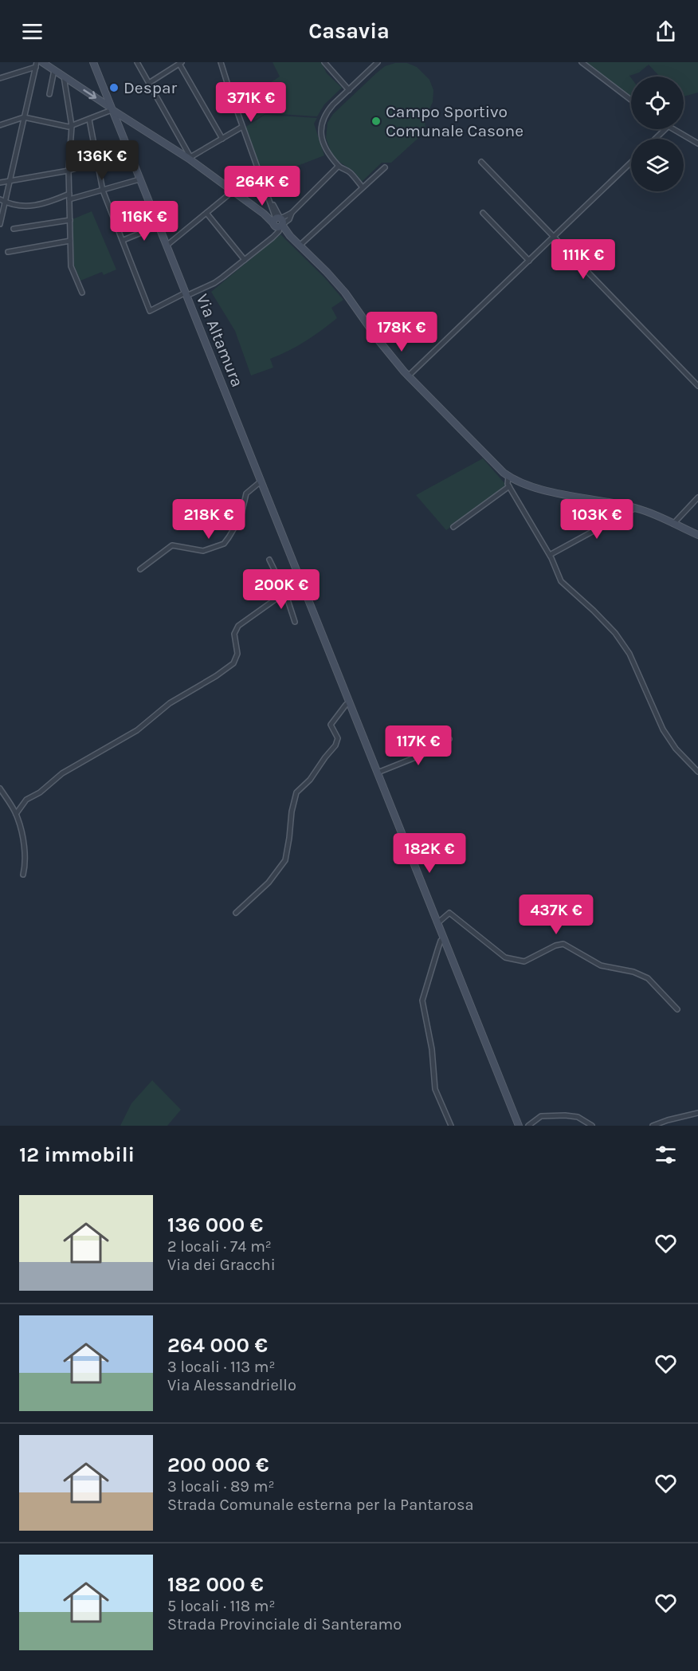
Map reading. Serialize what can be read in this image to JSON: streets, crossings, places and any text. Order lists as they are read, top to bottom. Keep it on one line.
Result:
{"streets":{"main road":["Via Altamura"]},"places":["Despar","Campo Sportivo Comunale Casone"],"page":{"header":"Casavia","price":["371K €","136K €","264K €","116K €","111K €","178K €","218K €","103K €","200K €","117K €","182K €","437K €"],"heading":"12 immobili","list":[{"name":"136 000 €","note":"2 locali · 74 m² · Via dei Gracchi"},{"name":"264 000 €","note":"3 locali · 113 m² · Via Alessandriello"},{"name":"200 000 €","note":"3 locali · 89 m² · Strada Comunale esterna per la Pantarosa"},{"name":"182 000 €","note":"5 locali · 118 m² · Strada Provinciale di Santeramo"}]}}
